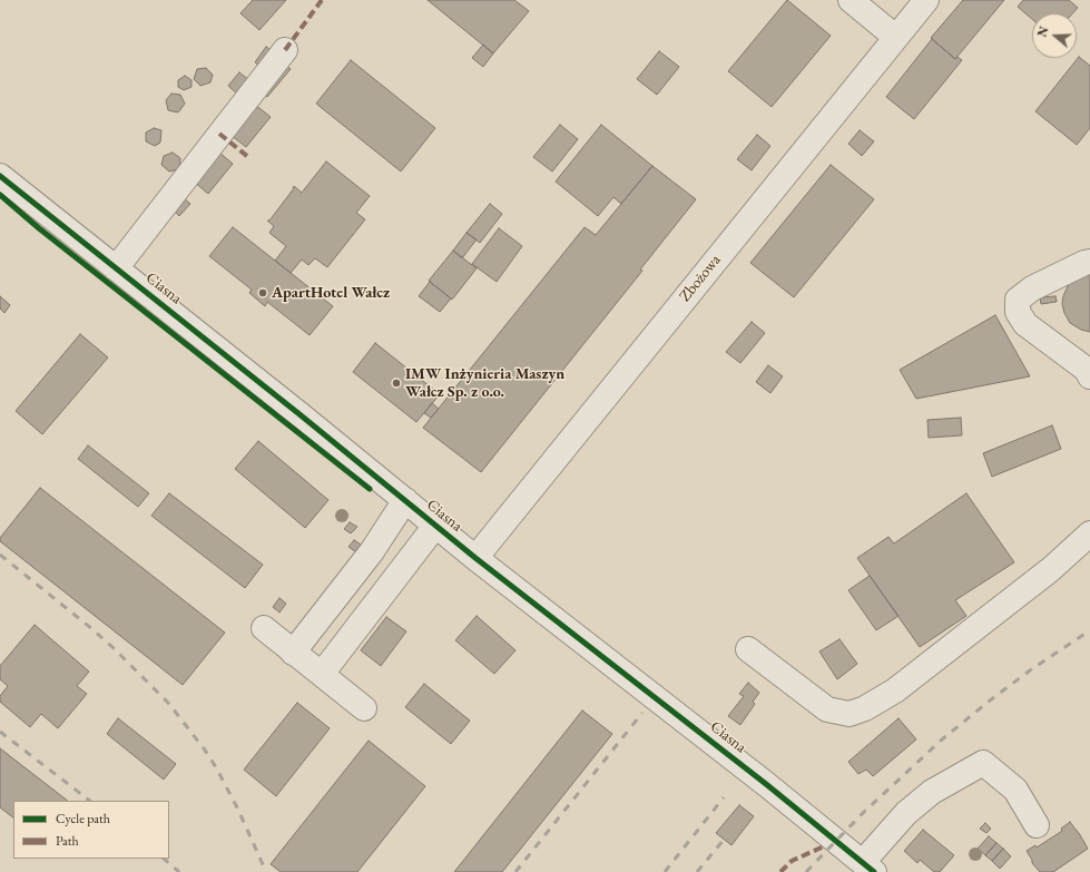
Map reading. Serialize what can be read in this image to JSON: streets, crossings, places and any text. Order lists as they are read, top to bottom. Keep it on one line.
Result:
{"streets":{"street":["Zbożowa","Ciasna"]},"crossings":[["Zbożowa","Ciasna"]],"places":["ApartHotel Wałcz","IMW Inżynieria Maszyn Wałcz Sp. z o.o."],"legend":["Cycle path","Path"],"north":"left"}
